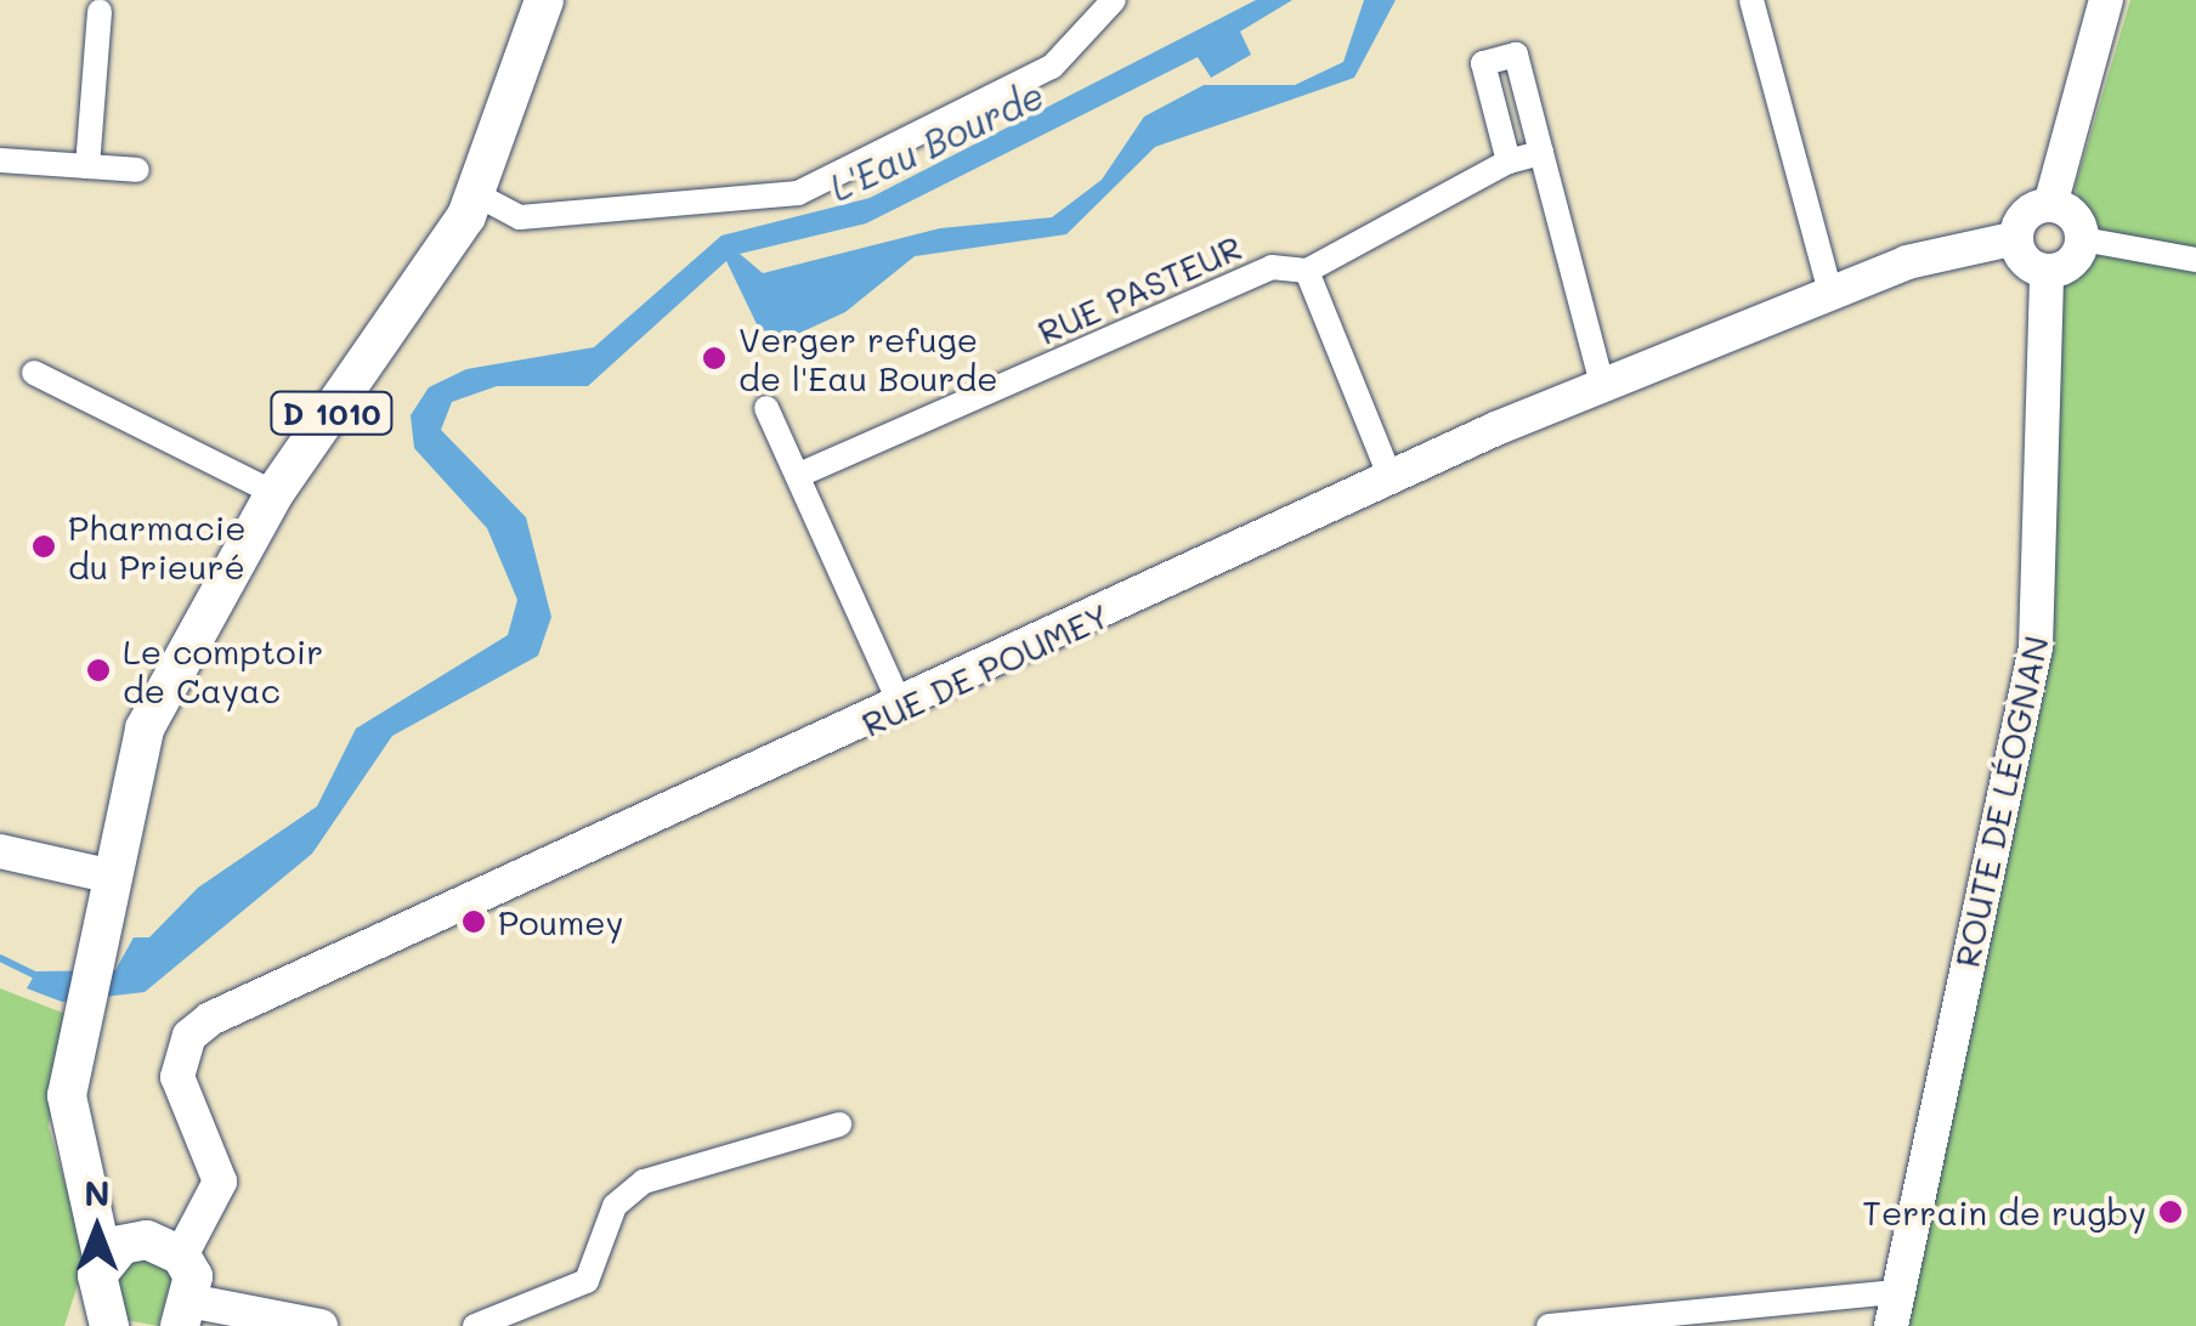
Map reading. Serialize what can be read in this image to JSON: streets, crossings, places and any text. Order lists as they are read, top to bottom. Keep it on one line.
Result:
{"streets":{"main road":["D 1010"],"street":["RUE PASTEUR","RUE DE POUMEY","ROUTE DE LÉOGNAN"]},"crossings":[["RUE DE POUMEY","ROUTE DE LÉOGNAN"]],"water":["L'Eau Bourde"],"places":["Verger refuge de l'Eau Bourde","Pharmacie du Prieuré","Le comptoir de Cayac","Poumey","Terrain de rugby"],"north":"top"}
